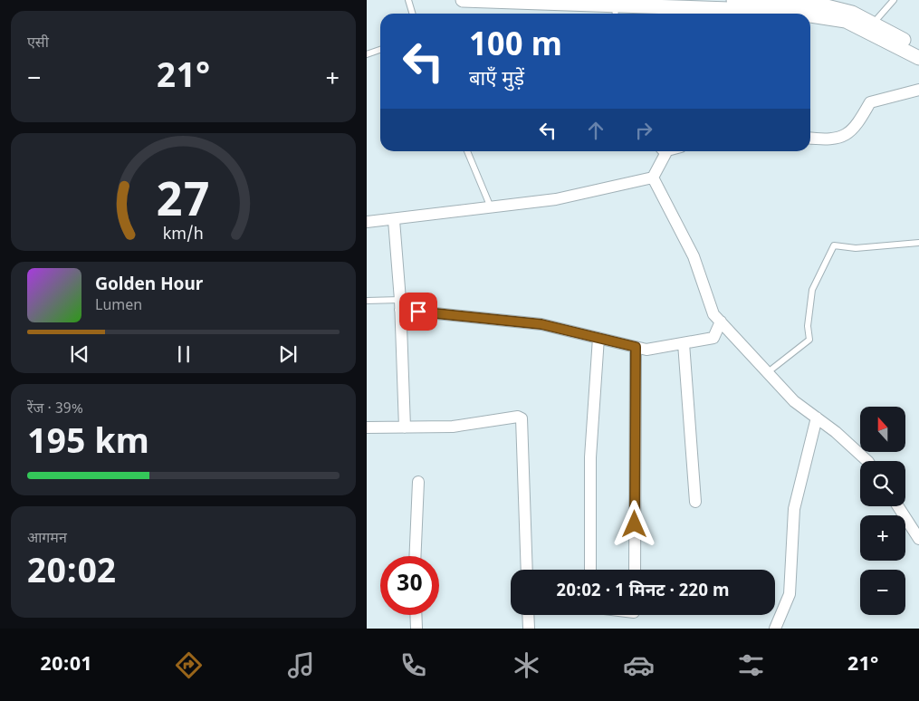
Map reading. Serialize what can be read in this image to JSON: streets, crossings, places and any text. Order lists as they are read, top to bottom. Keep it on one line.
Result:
{"north":"top","page":{"tile":["एसी",["रेंज · 39%","195 km"],["आगमन","20:02"]],"turn":["100 m","बाएँ मुड़ें"],"heat":["−","21°","+"],"song":["Golden Hour","Lumen"],"map_buttons":["+","−"],"limit":"30","trip":"20:02 · 1 मिनट · 220 m","tabs":["20:01","21°"],"gauge":["27","km/h"]}}
